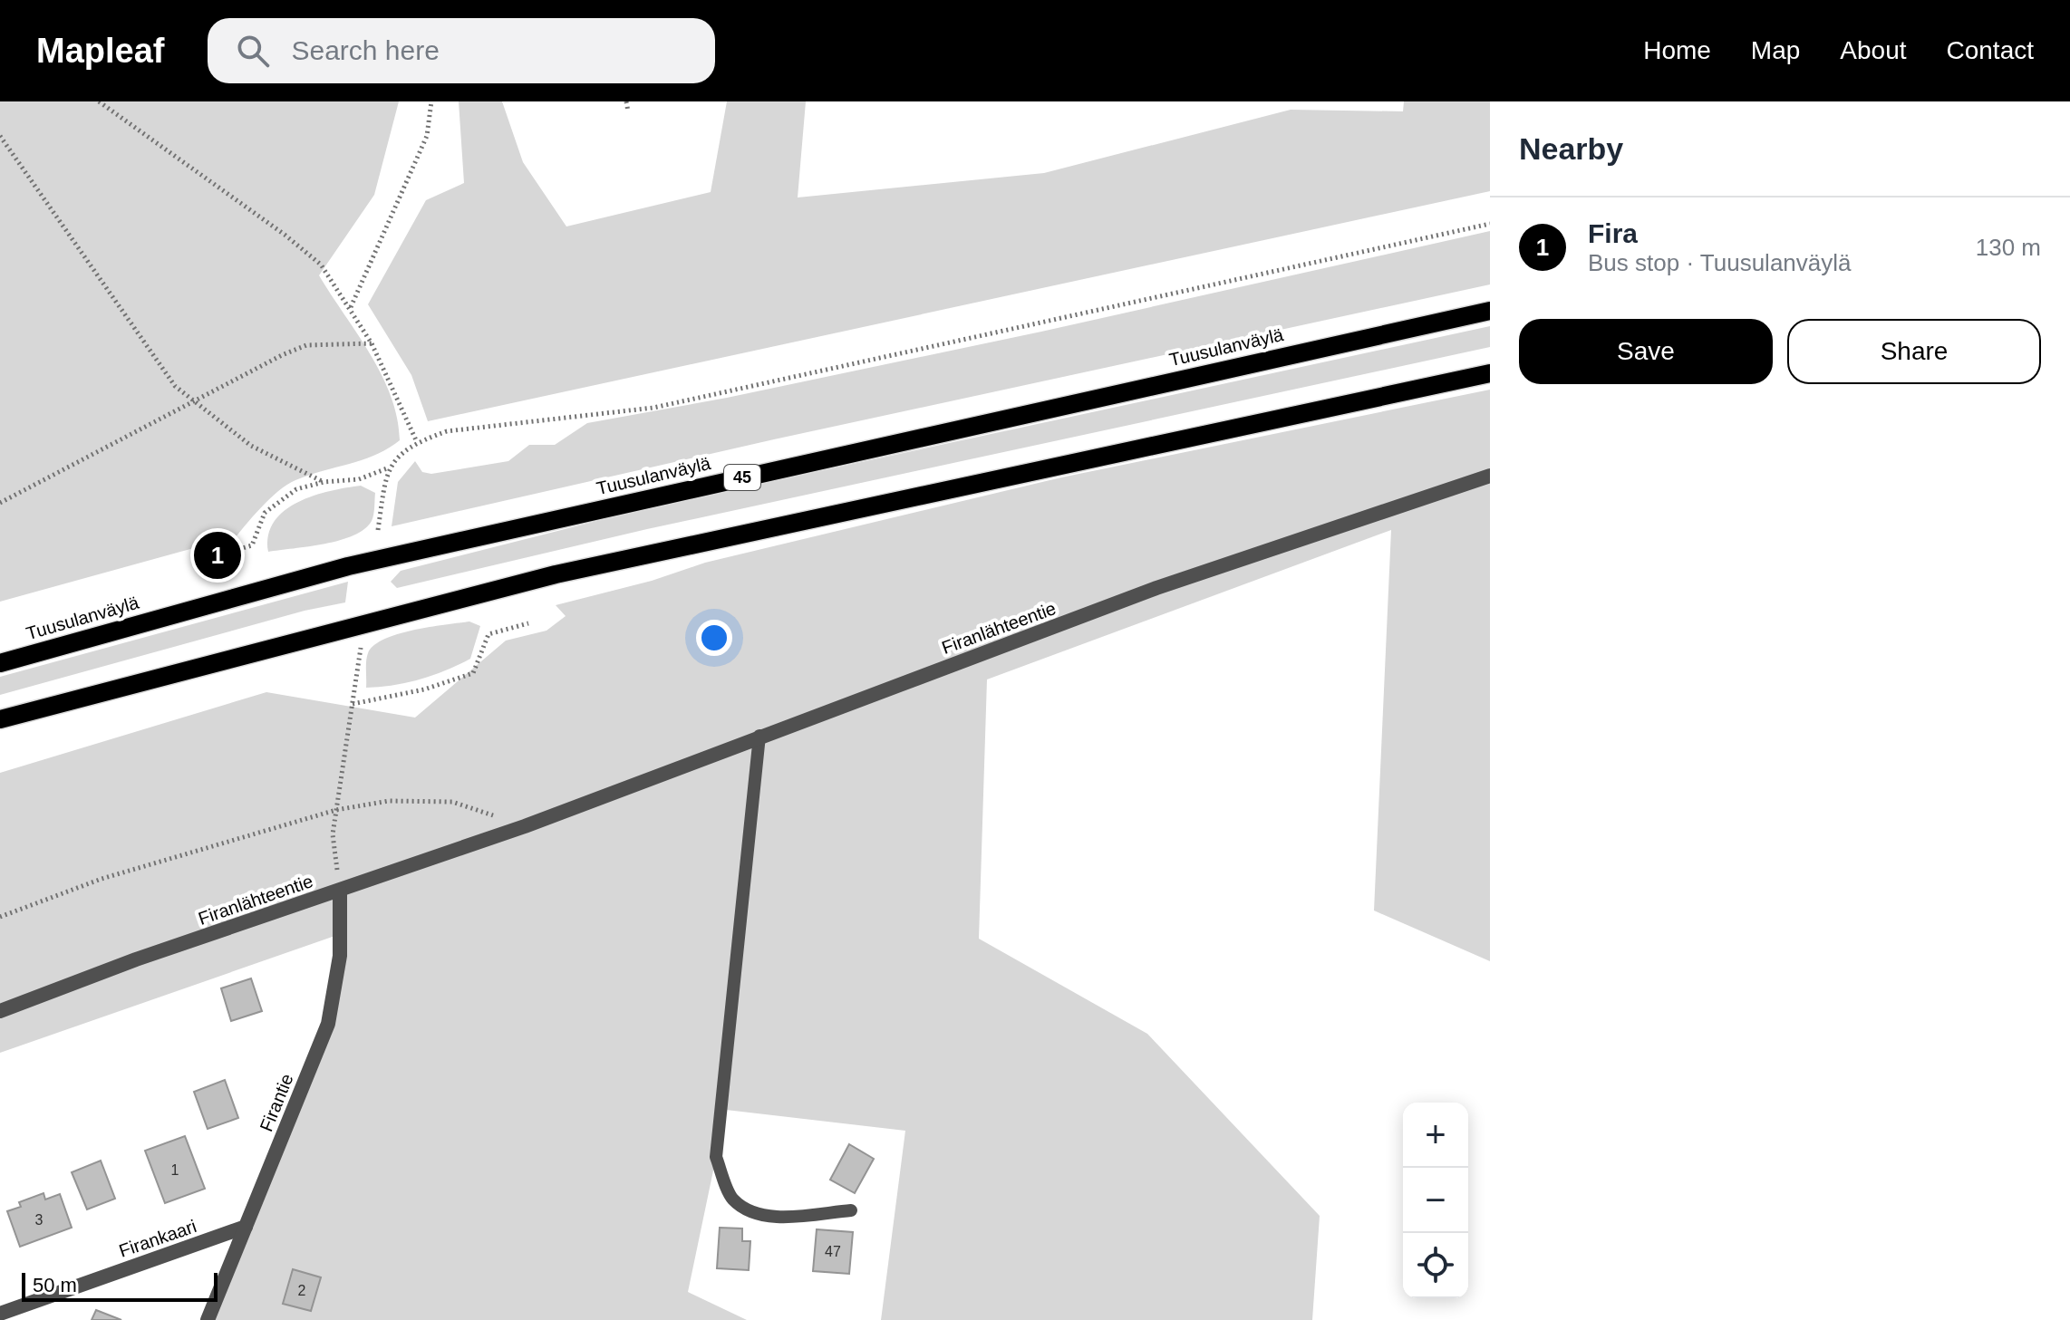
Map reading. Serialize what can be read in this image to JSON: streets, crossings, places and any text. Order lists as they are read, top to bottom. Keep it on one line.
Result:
{"streets":{"main road":["Tuusulanväylä","45"],"street":["Firanlähteentie","Firantie","Firankaari"]},"crossings":[["Firanlähteentie","Firantie"],["Firantie","Firankaari"]],"house_numbers":["1","3","47","2"],"scale_bar":"50 m","page":{"header":"Mapleaf","search":"Search here","nav":["Home","Map","About","Contact"],"heading":"Nearby","list":[{"mark":"1","name":"Fira","note":"Bus stop · Tuusulanväylä","value":"130 m"}],"buttons":["Save","Share"],"pins":"1","map_buttons":["+","−"],"scale":"50 m"}}
